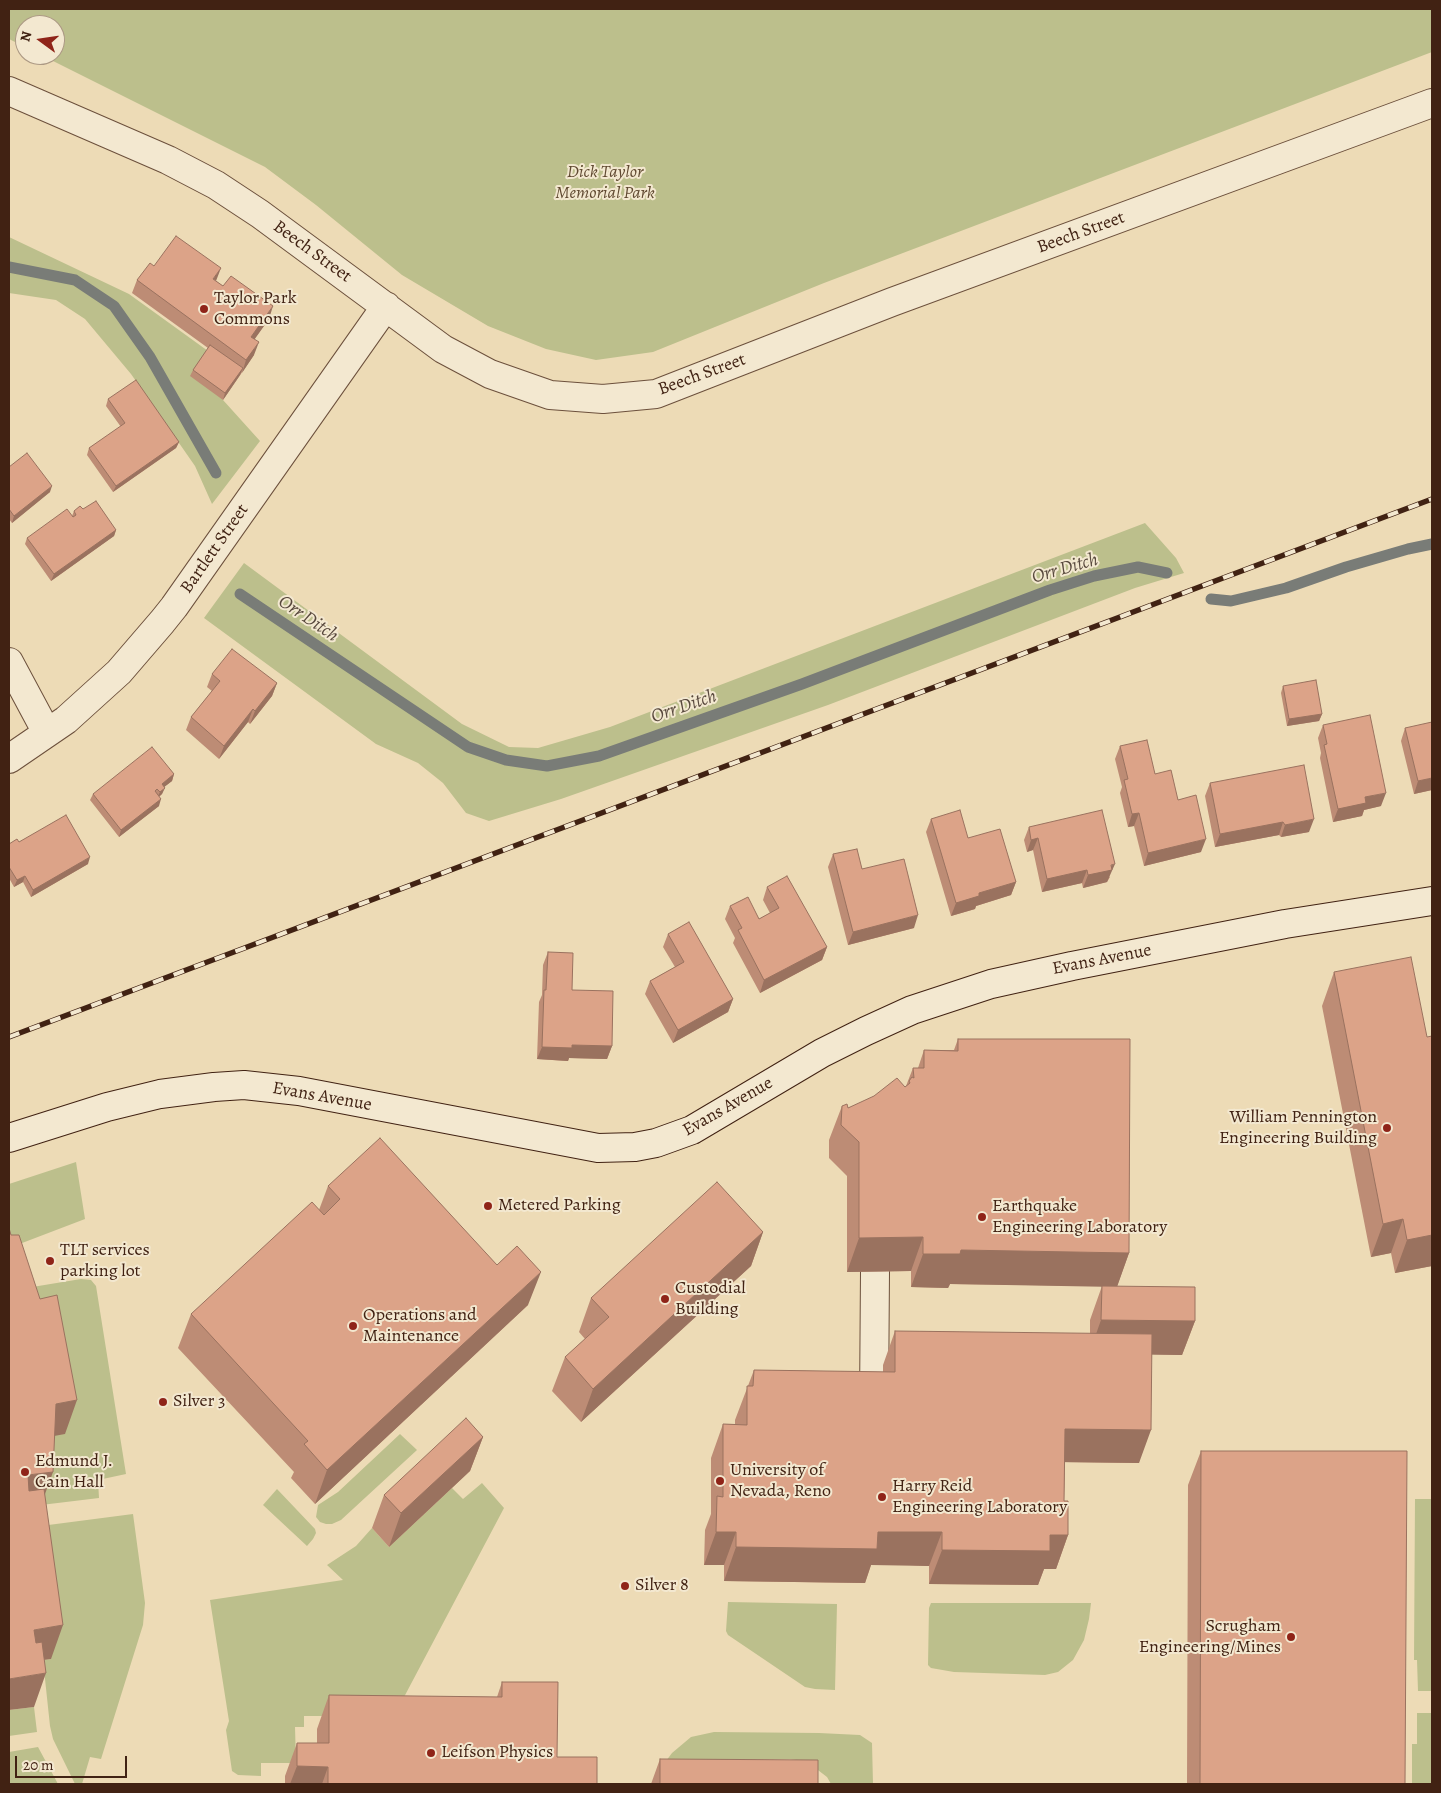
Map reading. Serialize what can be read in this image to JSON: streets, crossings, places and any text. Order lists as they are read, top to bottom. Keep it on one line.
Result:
{"streets":{"street":["Beech Street","Bartlett Street","Evans Avenue"]},"crossings":[["Beech Street","Bartlett Street"]],"water":["Orr Ditch"],"parks":["Dick Taylor Memorial Park"],"places":["Taylor Park Commons","William Pennington Engineering Building","Metered Parking","Earthquake Engineering Laboratory","TLT services parking lot","Custodial Building","Operations and Maintenance","Silver 3","Edmund J. Cain Hall","University of Nevada, Reno","Harry Reid Engineering Laboratory","Silver 8","Scrugham Engineering/Mines","Leifson Physics"],"scale_bar":"20 m","north":"left"}
